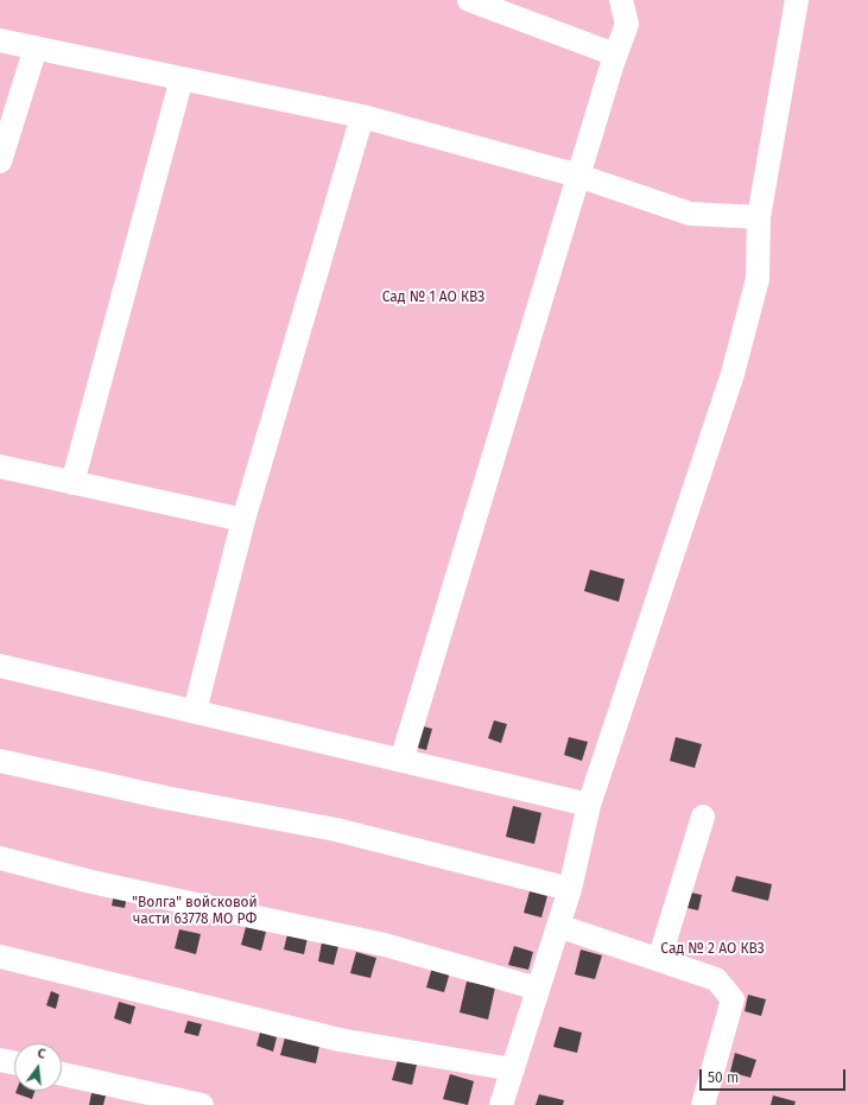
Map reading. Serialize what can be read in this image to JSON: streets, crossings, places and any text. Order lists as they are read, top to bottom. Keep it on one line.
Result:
{"parks":["Сад № 1 АО КВЗ","\"Волга\" войсковой части 63778 МО РФ","Сад № 2 АО КВЗ"],"scale_bar":"50 m","north":"top"}
